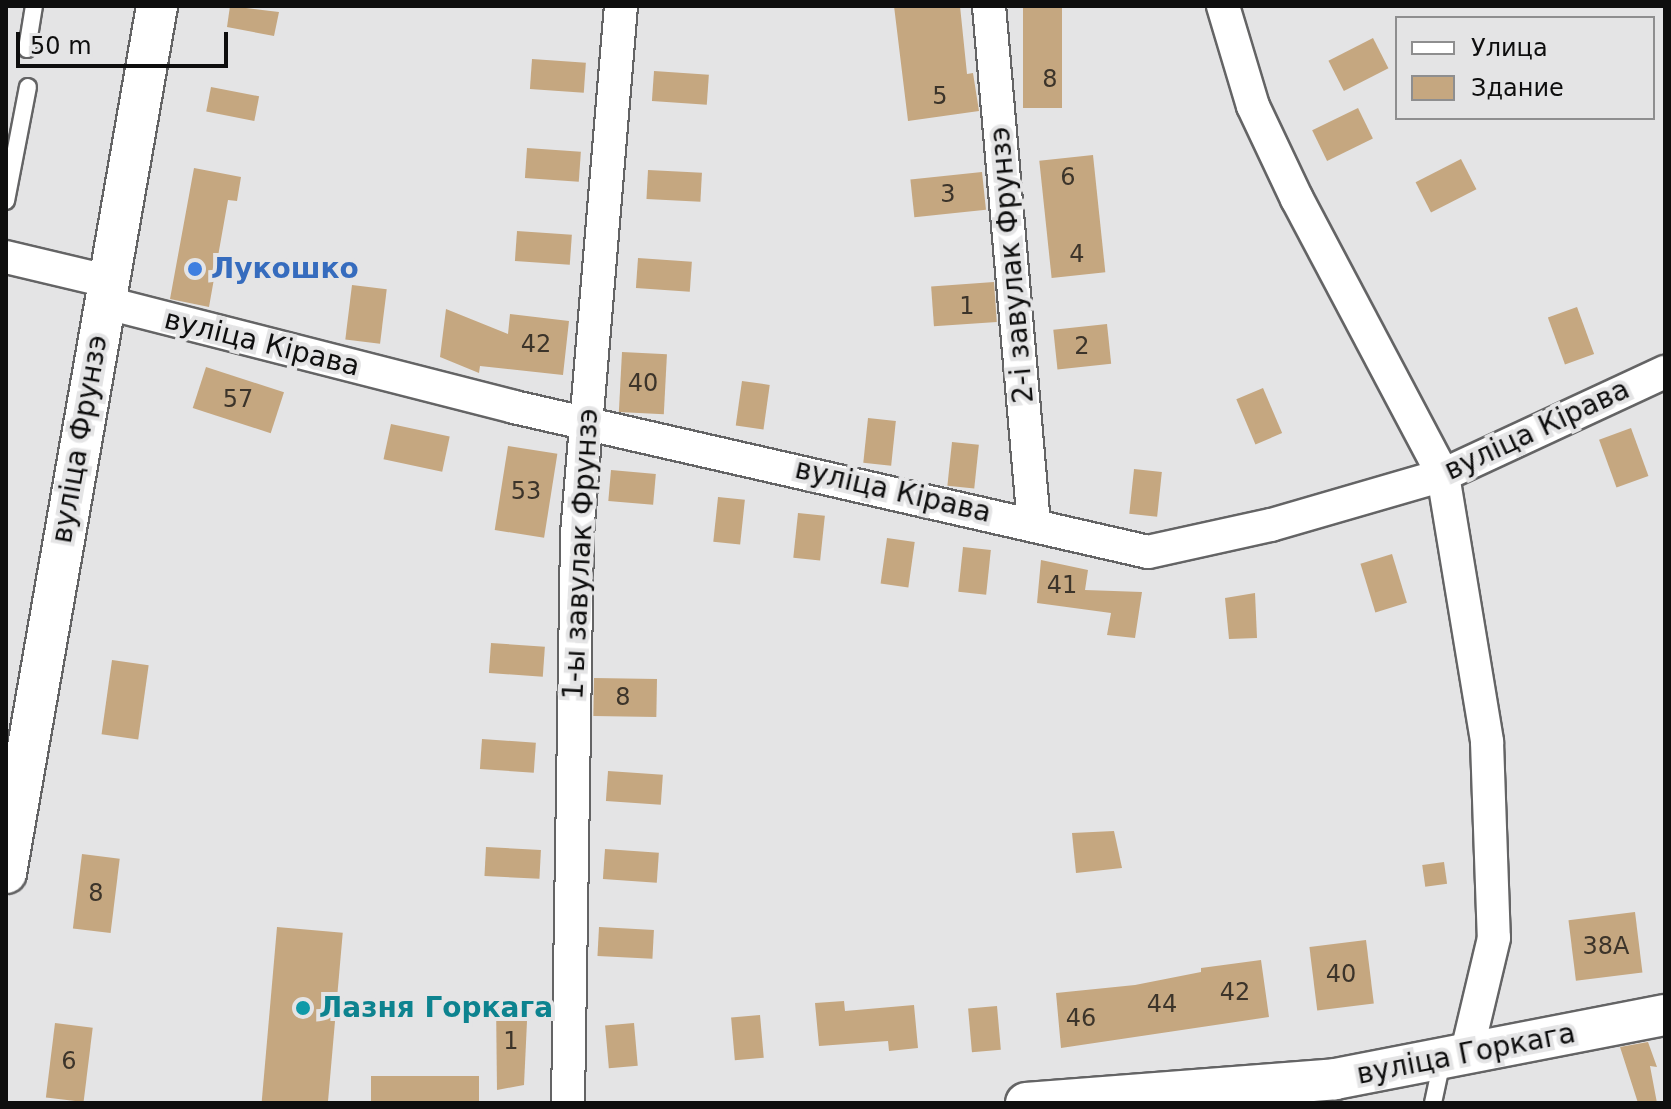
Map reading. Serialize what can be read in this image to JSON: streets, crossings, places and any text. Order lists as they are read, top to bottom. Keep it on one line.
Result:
{"streets":{"street":["2-і завулак Фрунзэ","вуліца Кірава","вуліца Фрунзэ","1-ы завулак Фрунзэ","вуліца Горкага"]},"crossings":[["2-і завулак Фрунзэ","вуліца Кірава"],["вуліца Кірава","вуліца Фрунзэ"],["вуліца Кірава","1-ы завулак Фрунзэ"]],"places":["Лукошко","Лазня Горкага"],"house_numbers":["8","5","6","3","4","1","42","2","40","57","53","41","8","8","38А","40","42","44","46","1","6"],"legend":["Улица","Здание"],"scale_bar":"50 m"}
